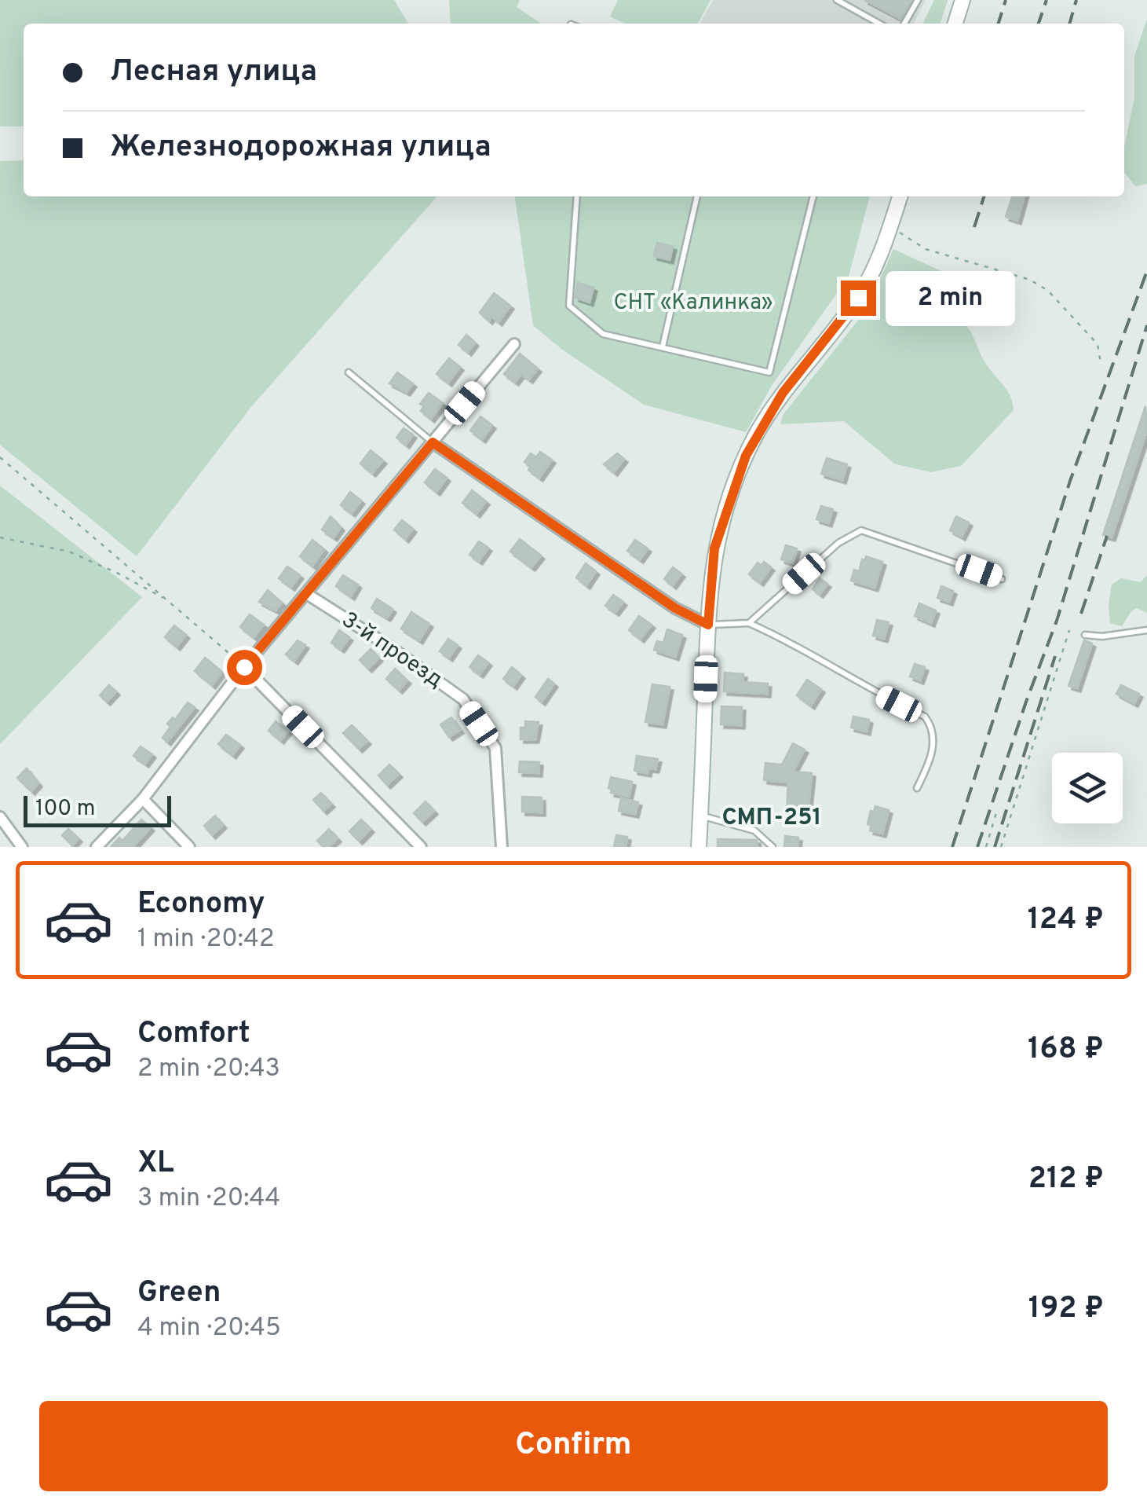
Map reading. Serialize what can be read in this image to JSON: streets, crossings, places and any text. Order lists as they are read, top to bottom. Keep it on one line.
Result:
{"streets":{"street":["3-й проезд"]},"districts":["СМП-251"],"parks":["СНТ «Калинка»"],"scale_bar":"100 m","page":{"banner":["Лесная улица","Железнодорожная улица"],"bubble":"2 min","scale":"100 m","list":[{"name":"Economy","note":"1 min · 20:42","value":"124 ₽"},{"name":"Comfort","note":"2 min · 20:43","value":"168 ₽"},{"name":"XL","note":"3 min · 20:44","value":"212 ₽"},{"name":"Green","note":"4 min · 20:45","value":"192 ₽"}],"buttons":"Confirm"}}
